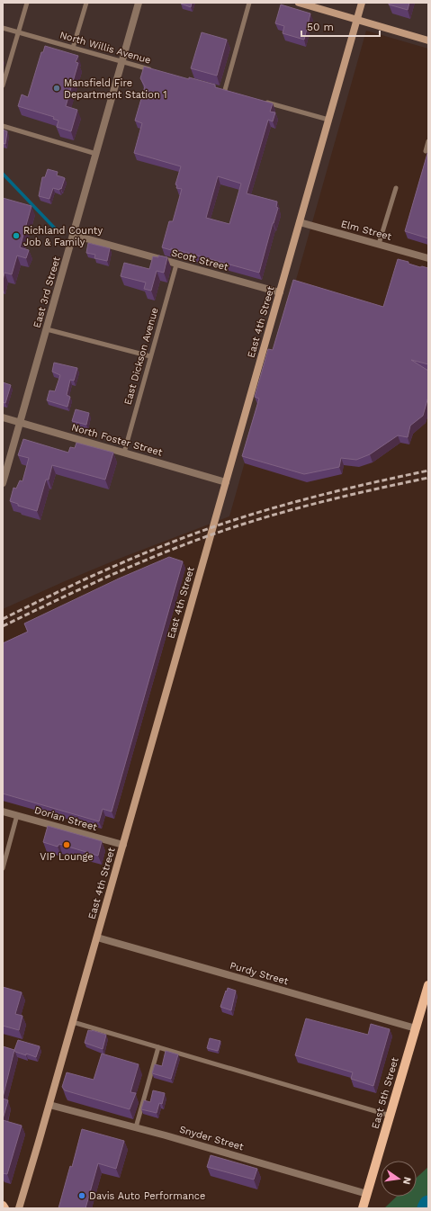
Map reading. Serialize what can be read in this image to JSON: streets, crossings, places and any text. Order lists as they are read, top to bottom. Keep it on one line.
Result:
{"streets":{"main road":["East 4th Street","East 5th Street"],"street":["Elm Street","Scott Street","East 3rd Street","North Foster Street","Dorian Street","Purdy Street","Snyder Street"],"lane":["North Willis Avenue","East Dickson Avenue"]},"crossings":[["North Willis Avenue","East 3rd Street"],["Elm Street","East 4th Street"],["Scott Street","East 3rd Street"],["Scott Street","East 4th Street"],["Scott Street","East Dickson Avenue"],["East 3rd Street","North Foster Street"],["East 4th Street","North Foster Street"],["East 4th Street","Dorian Street"],["East 4th Street","Purdy Street"],["East 4th Street","Snyder Street"],["East Dickson Avenue","North Foster Street"],["Purdy Street","East 5th Street"],["East 5th Street","Snyder Street"]],"places":["Mansfield Fire Department Station 1","Richland County Job & Family","VIP Lounge","Davis Auto Performance"],"scale_bar":"50 m","north":"right"}
